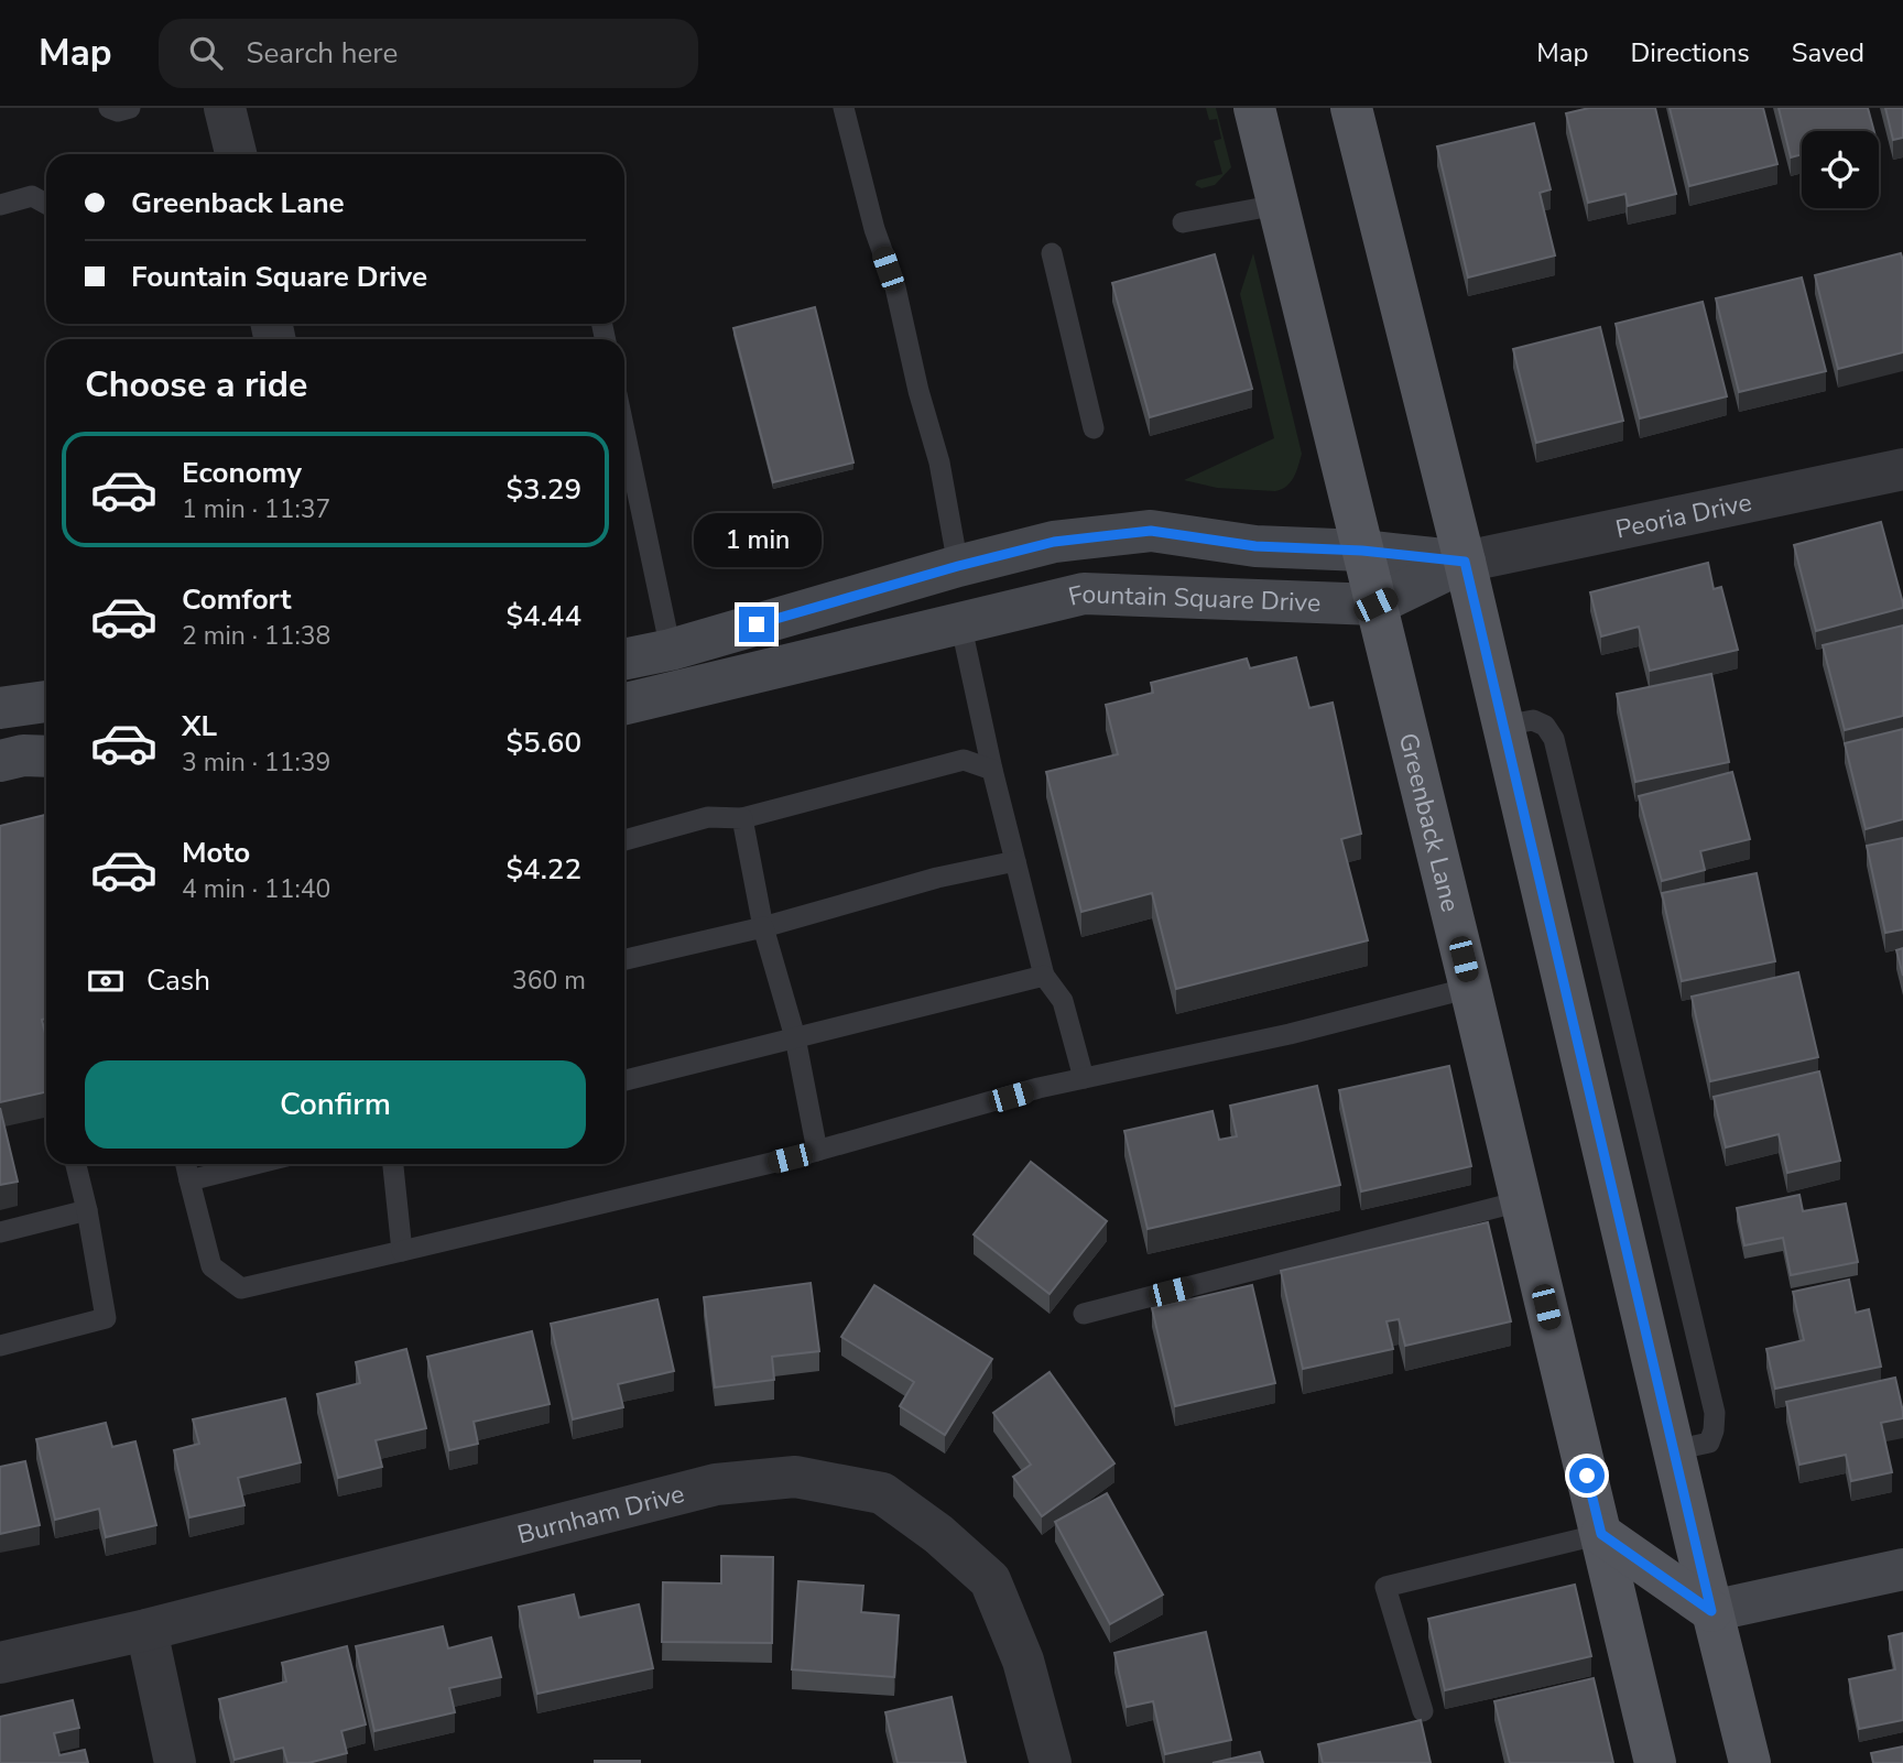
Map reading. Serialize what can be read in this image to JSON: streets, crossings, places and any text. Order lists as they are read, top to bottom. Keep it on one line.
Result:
{"streets":{"main road":["Greenback Lane"],"street":["Peoria Drive","Fountain Square Drive","Burnham Drive"]},"crossings":[["Peoria Drive","Fountain Square Drive"],["Fountain Square Drive","Greenback Lane"]],"page":{"header":"Map","search":"Search here","nav":["Map","Directions","Saved"],"banner":["Greenback Lane","Fountain Square Drive"],"heading":"Choose a ride","list":[{"name":"Economy","note":"1 min · 11:37","value":"$3.29"},{"name":"Comfort","note":"2 min · 11:38","value":"$4.44"},{"name":"XL","note":"3 min · 11:39","value":"$5.60"},{"name":"Moto","note":"4 min · 11:40","value":"$4.22"}],"bubble":"1 min","pay":["Cash","360 m"],"buttons":"Confirm"}}
